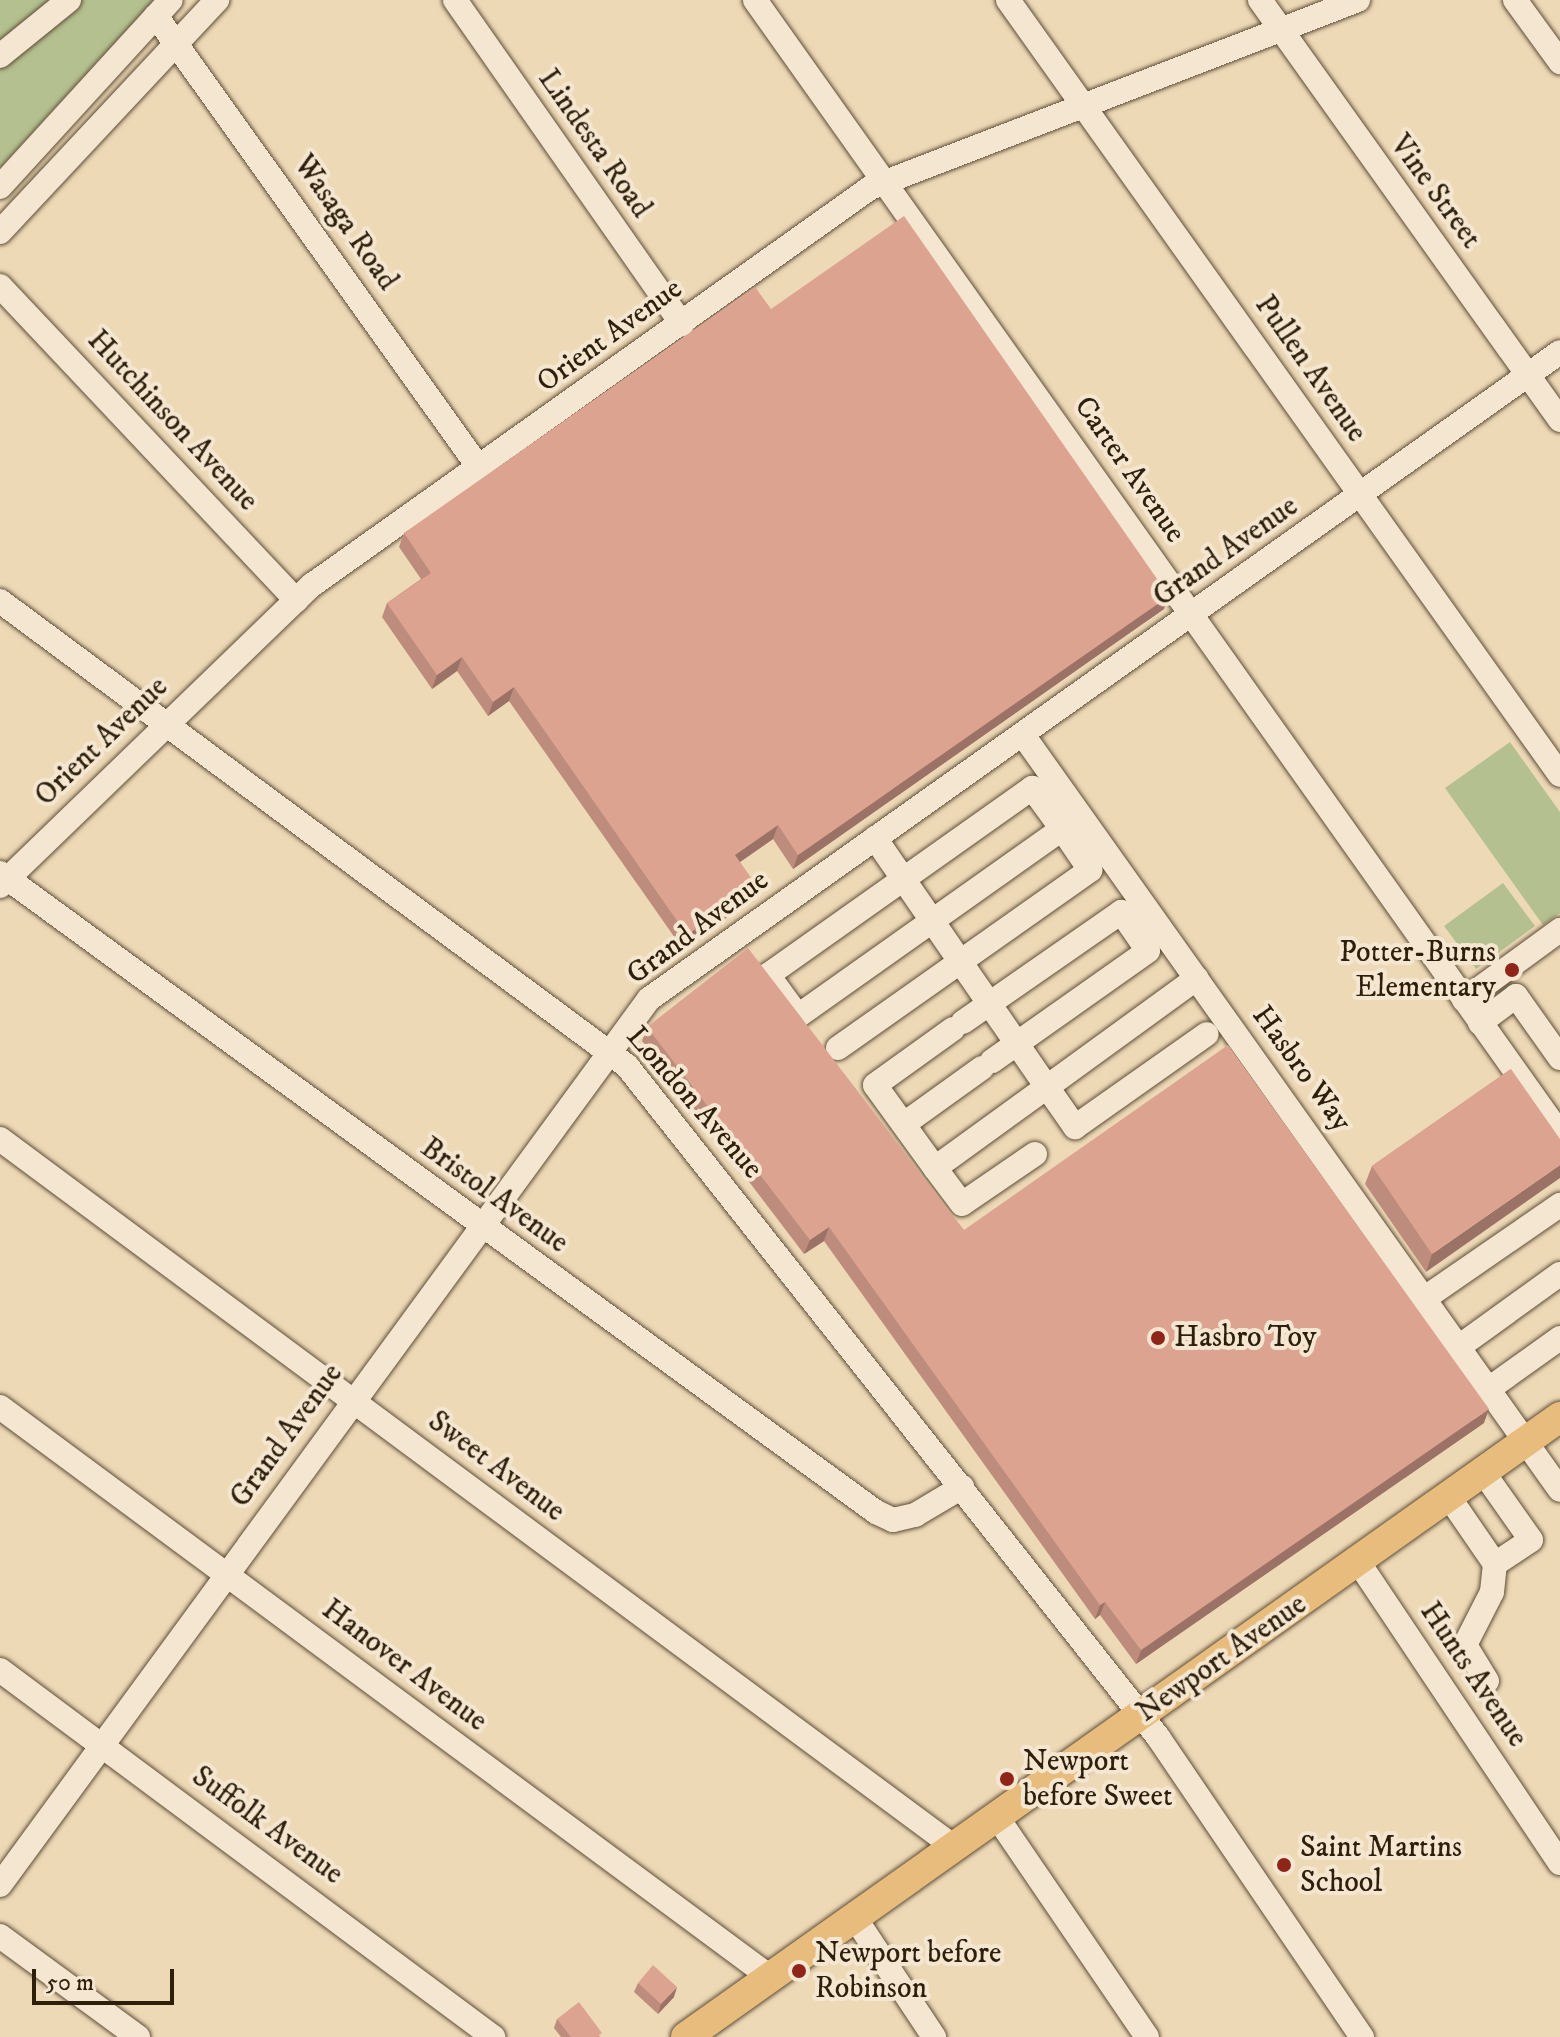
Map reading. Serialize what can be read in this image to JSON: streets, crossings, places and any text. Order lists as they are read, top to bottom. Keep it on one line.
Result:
{"streets":{"main road":["Newport Avenue"],"street":["Lindesta Road","Vine Street","Wasaga Road","Orient Avenue","Pullen Avenue","Hutchinson Avenue","Carter Avenue","Grand Avenue","Hasbro Way","London Avenue","Bristol Avenue","Sweet Avenue","Hanover Avenue","Hunts Avenue","Suffolk Avenue"]},"crossings":[["Lindesta Road","Orient Avenue"],["Vine Street","Orient Avenue"],["Vine Street","Grand Avenue"],["Wasaga Road","Orient Avenue"],["Orient Avenue","Pullen Avenue"],["Orient Avenue","Hutchinson Avenue"],["Orient Avenue","Carter Avenue"],["Orient Avenue","London Avenue"],["Orient Avenue","Bristol Avenue"],["Pullen Avenue","Grand Avenue"],["Carter Avenue","Grand Avenue"],["Grand Avenue","Hasbro Way"],["Grand Avenue","London Avenue"],["Grand Avenue","Bristol Avenue"],["Grand Avenue","Sweet Avenue"],["Grand Avenue","Hanover Avenue"],["Grand Avenue","Suffolk Avenue"],["Hasbro Way","Newport Avenue"],["London Avenue","Bristol Avenue"],["London Avenue","Newport Avenue"],["Sweet Avenue","Newport Avenue"],["Newport Avenue","Hanover Avenue"],["Newport Avenue","Hunts Avenue"]],"places":["Potter-Burns Elementary","Hasbro Toy","Newport before Sweet","Saint Martins School","Newport before Robinson"],"scale_bar":"50 m"}
